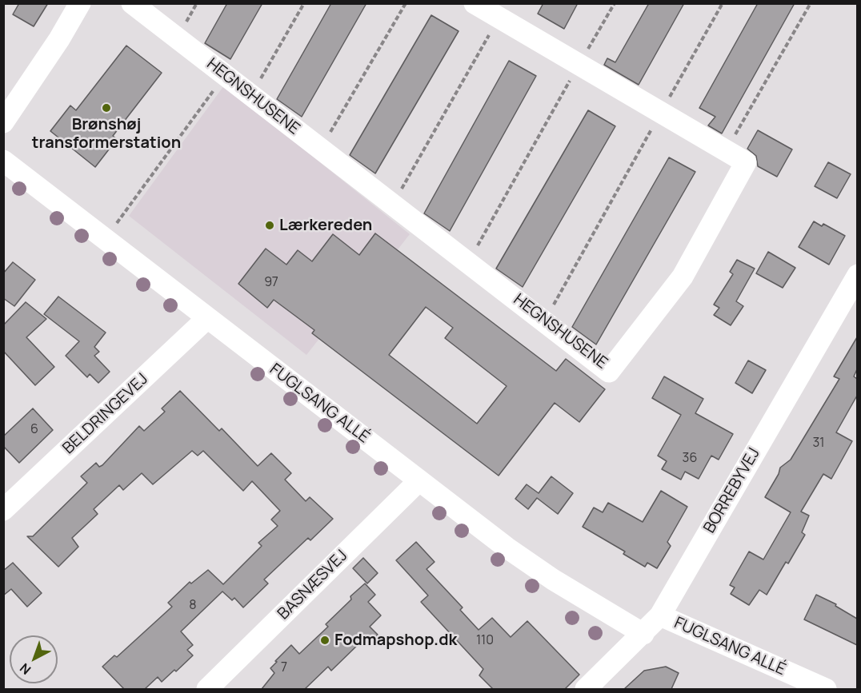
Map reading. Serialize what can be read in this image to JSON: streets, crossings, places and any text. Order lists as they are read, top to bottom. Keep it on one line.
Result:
{"streets":{"street":["HEGNSHUSENE","FUGLSANG ALLÉ","BELDRINGEVEJ","BORREBYVEJ","BASNÆSVEJ"]},"crossings":[["FUGLSANG ALLÉ","BELDRINGEVEJ"],["FUGLSANG ALLÉ","BORREBYVEJ"],["FUGLSANG ALLÉ","BASNÆSVEJ"]],"places":["Brønshøj transformerstation","Lærkereden","Fodmapshop.dk"],"house_numbers":["97","6","31","36","8","110","7"],"north":"bottom left"}
